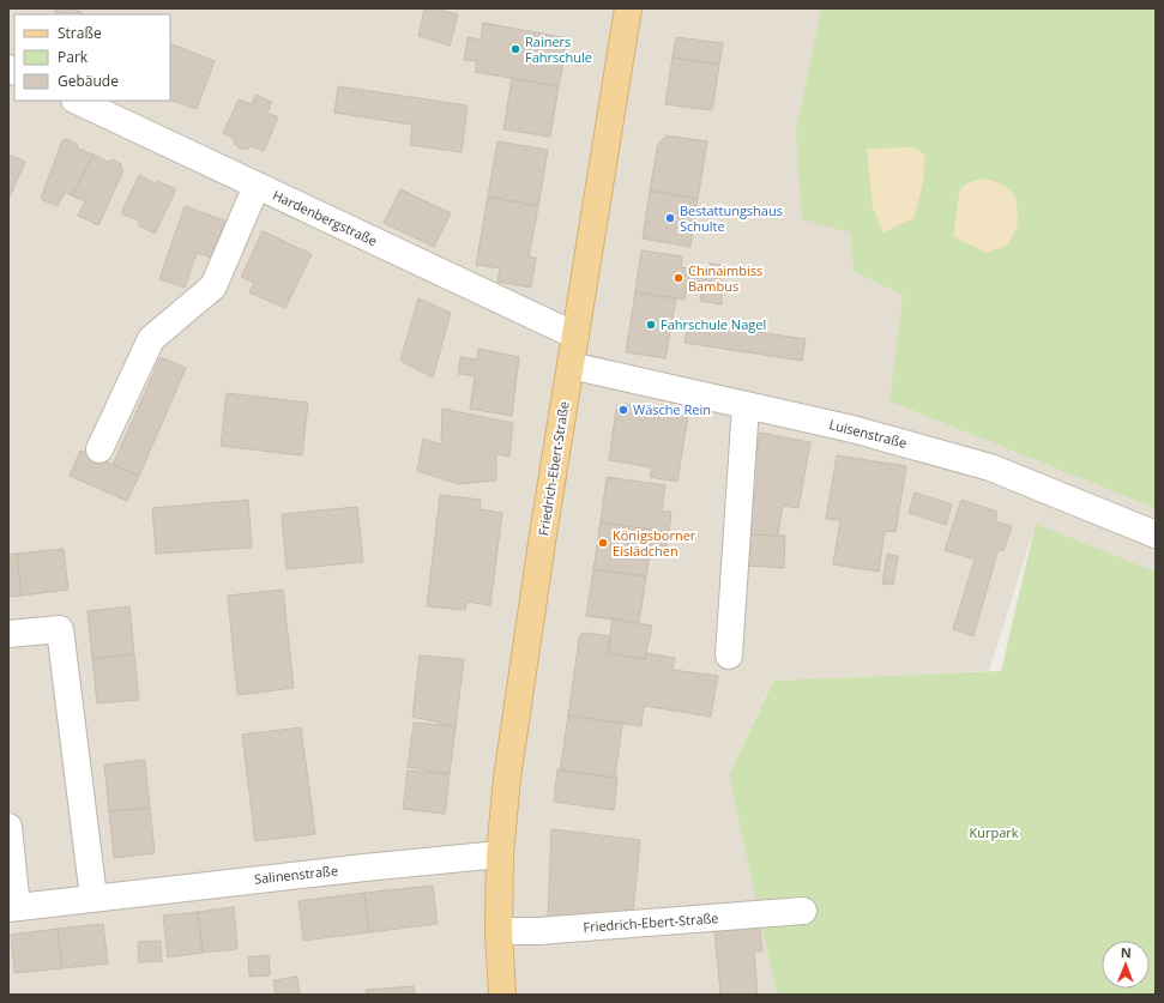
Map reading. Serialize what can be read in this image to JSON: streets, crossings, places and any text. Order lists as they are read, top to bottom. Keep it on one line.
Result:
{"streets":{"main road":["Friedrich-Ebert-Straße"],"street":["Hardenbergstraße","Luisenstraße","Salinenstraße"]},"crossings":[["Hardenbergstraße","Friedrich-Ebert-Straße"],["Luisenstraße","Friedrich-Ebert-Straße"],["Friedrich-Ebert-Straße","Salinenstraße"]],"parks":["Kurpark"],"places":["Rainers Fahrschule","Bestattungshaus Schulte","Chinaimbiss Bambus","Fahrschule Nagel","Wäsche Rein","Königsborner Eislädchen"],"legend":["Straße","Park","Gebäude"],"north":"top"}
